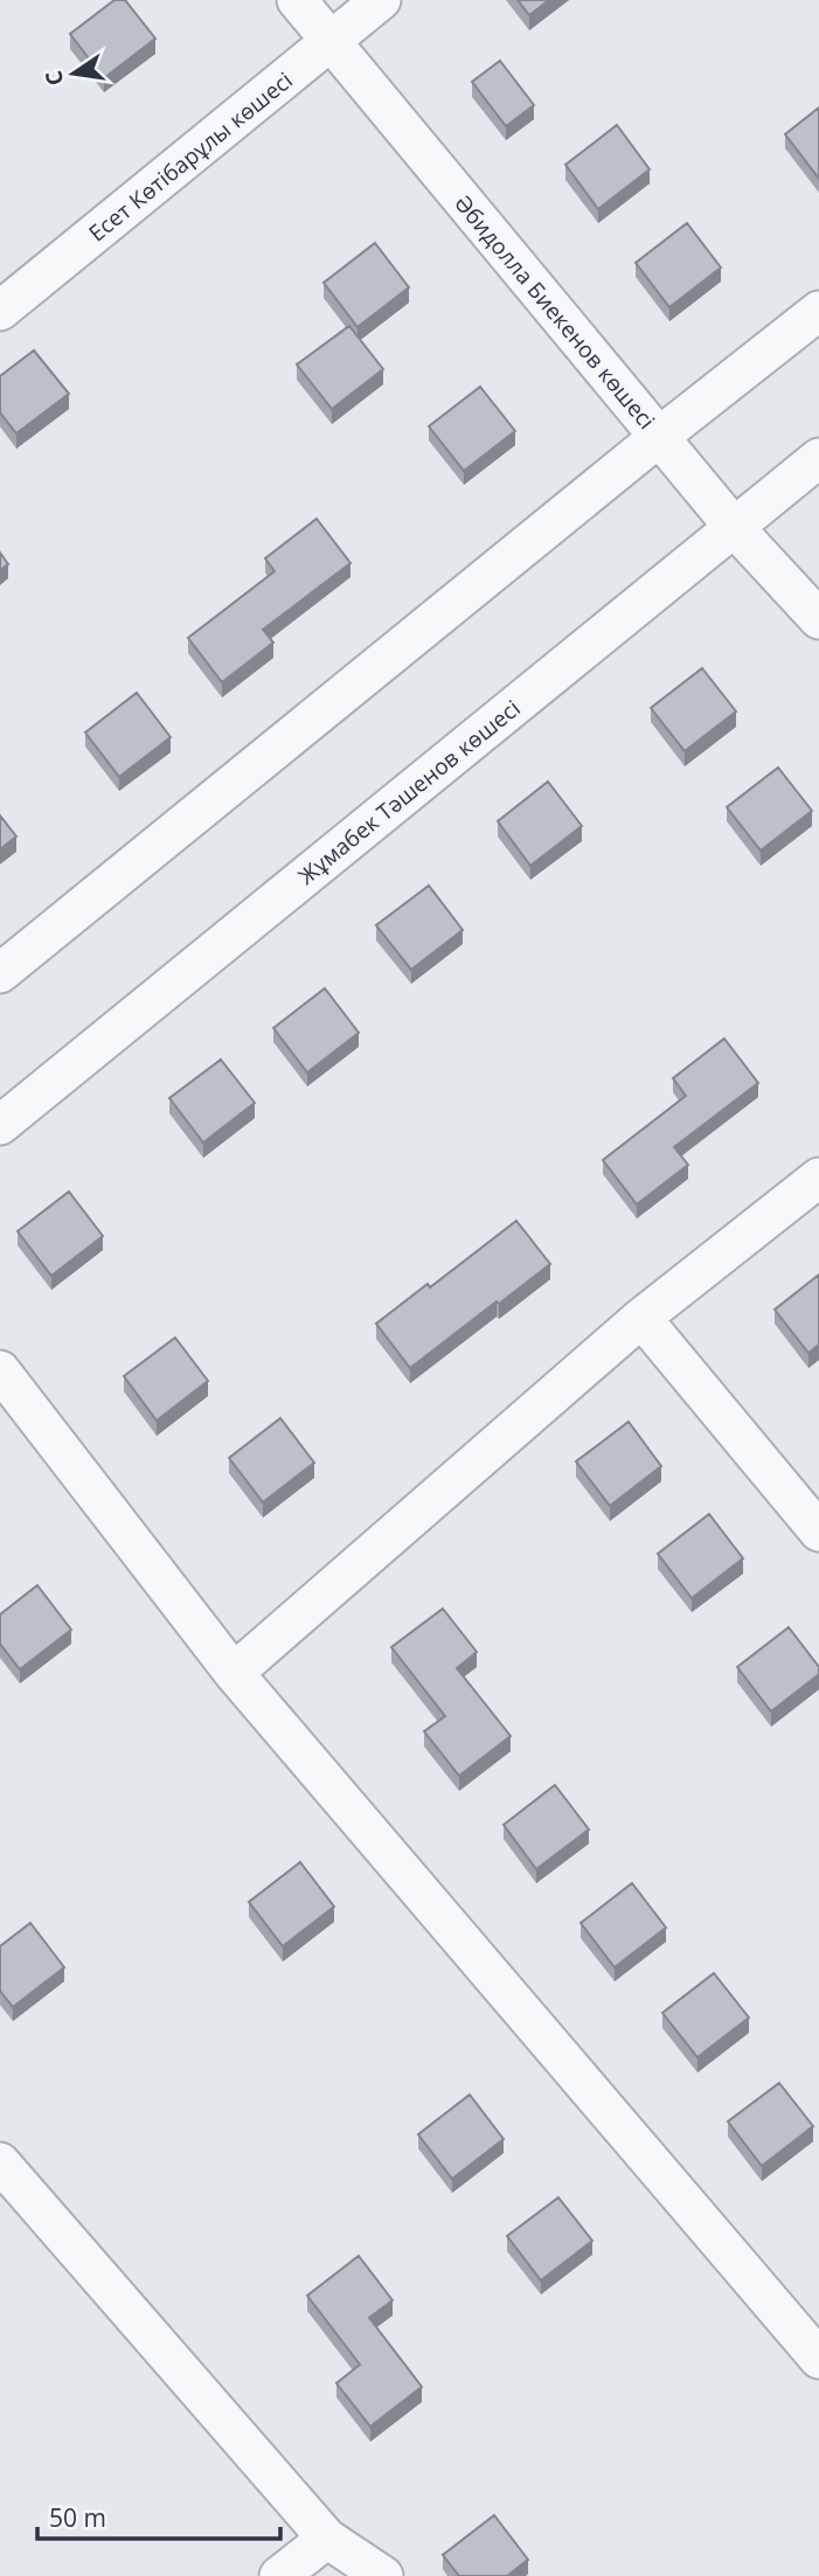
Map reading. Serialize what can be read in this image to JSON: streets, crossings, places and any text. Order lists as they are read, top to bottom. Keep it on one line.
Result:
{"streets":{"street":["Есет Көтібарұлы көшесі","Әбидолла Биекенов көшесі","Жұмабек Тәшенов көшесі"]},"crossings":[["Есет Көтібарұлы көшесі","Әбидолла Биекенов көшесі"],["Әбидолла Биекенов көшесі","Жұмабек Тәшенов көшесі"]],"scale_bar":"50 m","north":"left"}
